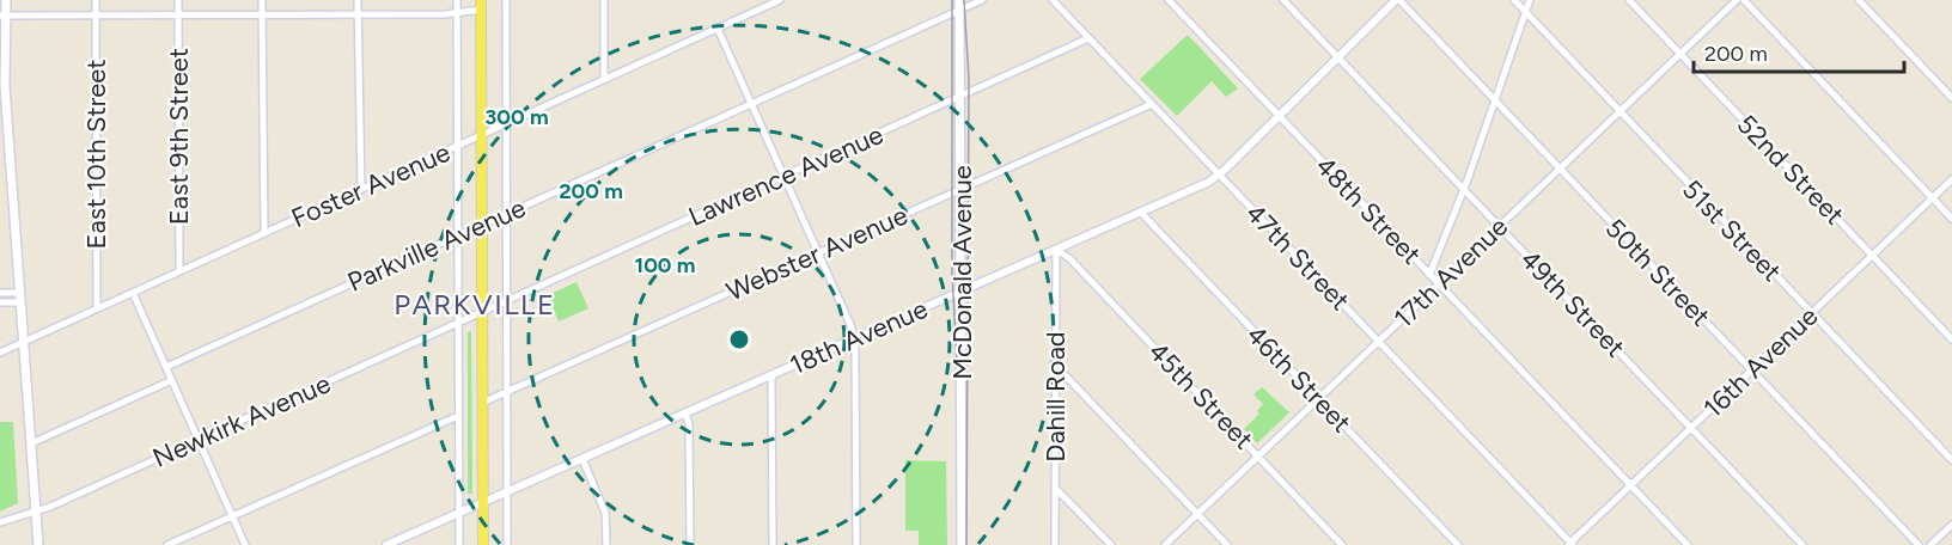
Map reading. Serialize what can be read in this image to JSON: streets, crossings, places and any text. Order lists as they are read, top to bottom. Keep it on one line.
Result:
{"streets":{"main road":["McDonald Avenue"],"street":["East 9th Street","East 10th Street","52nd Street","Lawrence Avenue","Foster Avenue","48th Street","51st Street","Parkville Avenue","Webster Avenue","47th Street","17th Avenue","50th Street","49th Street","18th Avenue","16th Avenue","46th Street","45th Street","Dahill Road","Newkirk Avenue"]},"crossings":[["East 9th Street","Foster Avenue"],["East 10th Street","Foster Avenue"],["52nd Street","17th Avenue"],["52nd Street","16th Avenue"],["Lawrence Avenue","47th Street"],["Lawrence Avenue","McDonald Avenue"],["Lawrence Avenue","Newkirk Avenue"],["48th Street","17th Avenue"],["48th Street","18th Avenue"],["48th Street","16th Avenue"],["51st Street","17th Avenue"],["51st Street","16th Avenue"],["Parkville Avenue","McDonald Avenue"],["Webster Avenue","47th Street"],["Webster Avenue","McDonald Avenue"],["47th Street","17th Avenue"],["47th Street","18th Avenue"],["47th Street","16th Avenue"],["McDonald Avenue","18th Avenue"],["17th Avenue","50th Street"],["17th Avenue","49th Street"],["17th Avenue","46th Street"],["17th Avenue","45th Street"],["50th Street","18th Avenue"],["50th Street","16th Avenue"],["49th Street","18th Avenue"],["49th Street","16th Avenue"],["18th Avenue","46th Street"],["18th Avenue","45th Street"],["18th Avenue","Dahill Road"],["45th Street","Dahill Road"]],"districts":["PARKVILLE"],"scale_bar":"200 m","rings":["300 m","200 m","100 m"]}
